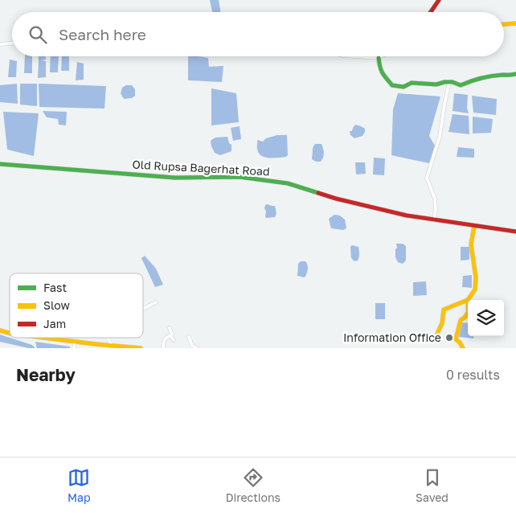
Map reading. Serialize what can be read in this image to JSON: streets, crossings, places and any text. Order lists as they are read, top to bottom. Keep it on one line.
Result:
{"streets":{"main road":["Old Rupsa Bagerhat Road"]},"places":["Information Office"],"legend":["Fast","Slow","Jam"],"page":{"search":"Search here","heading":["Nearby","0 results"],"nav":["Map","Directions","Saved"]}}
